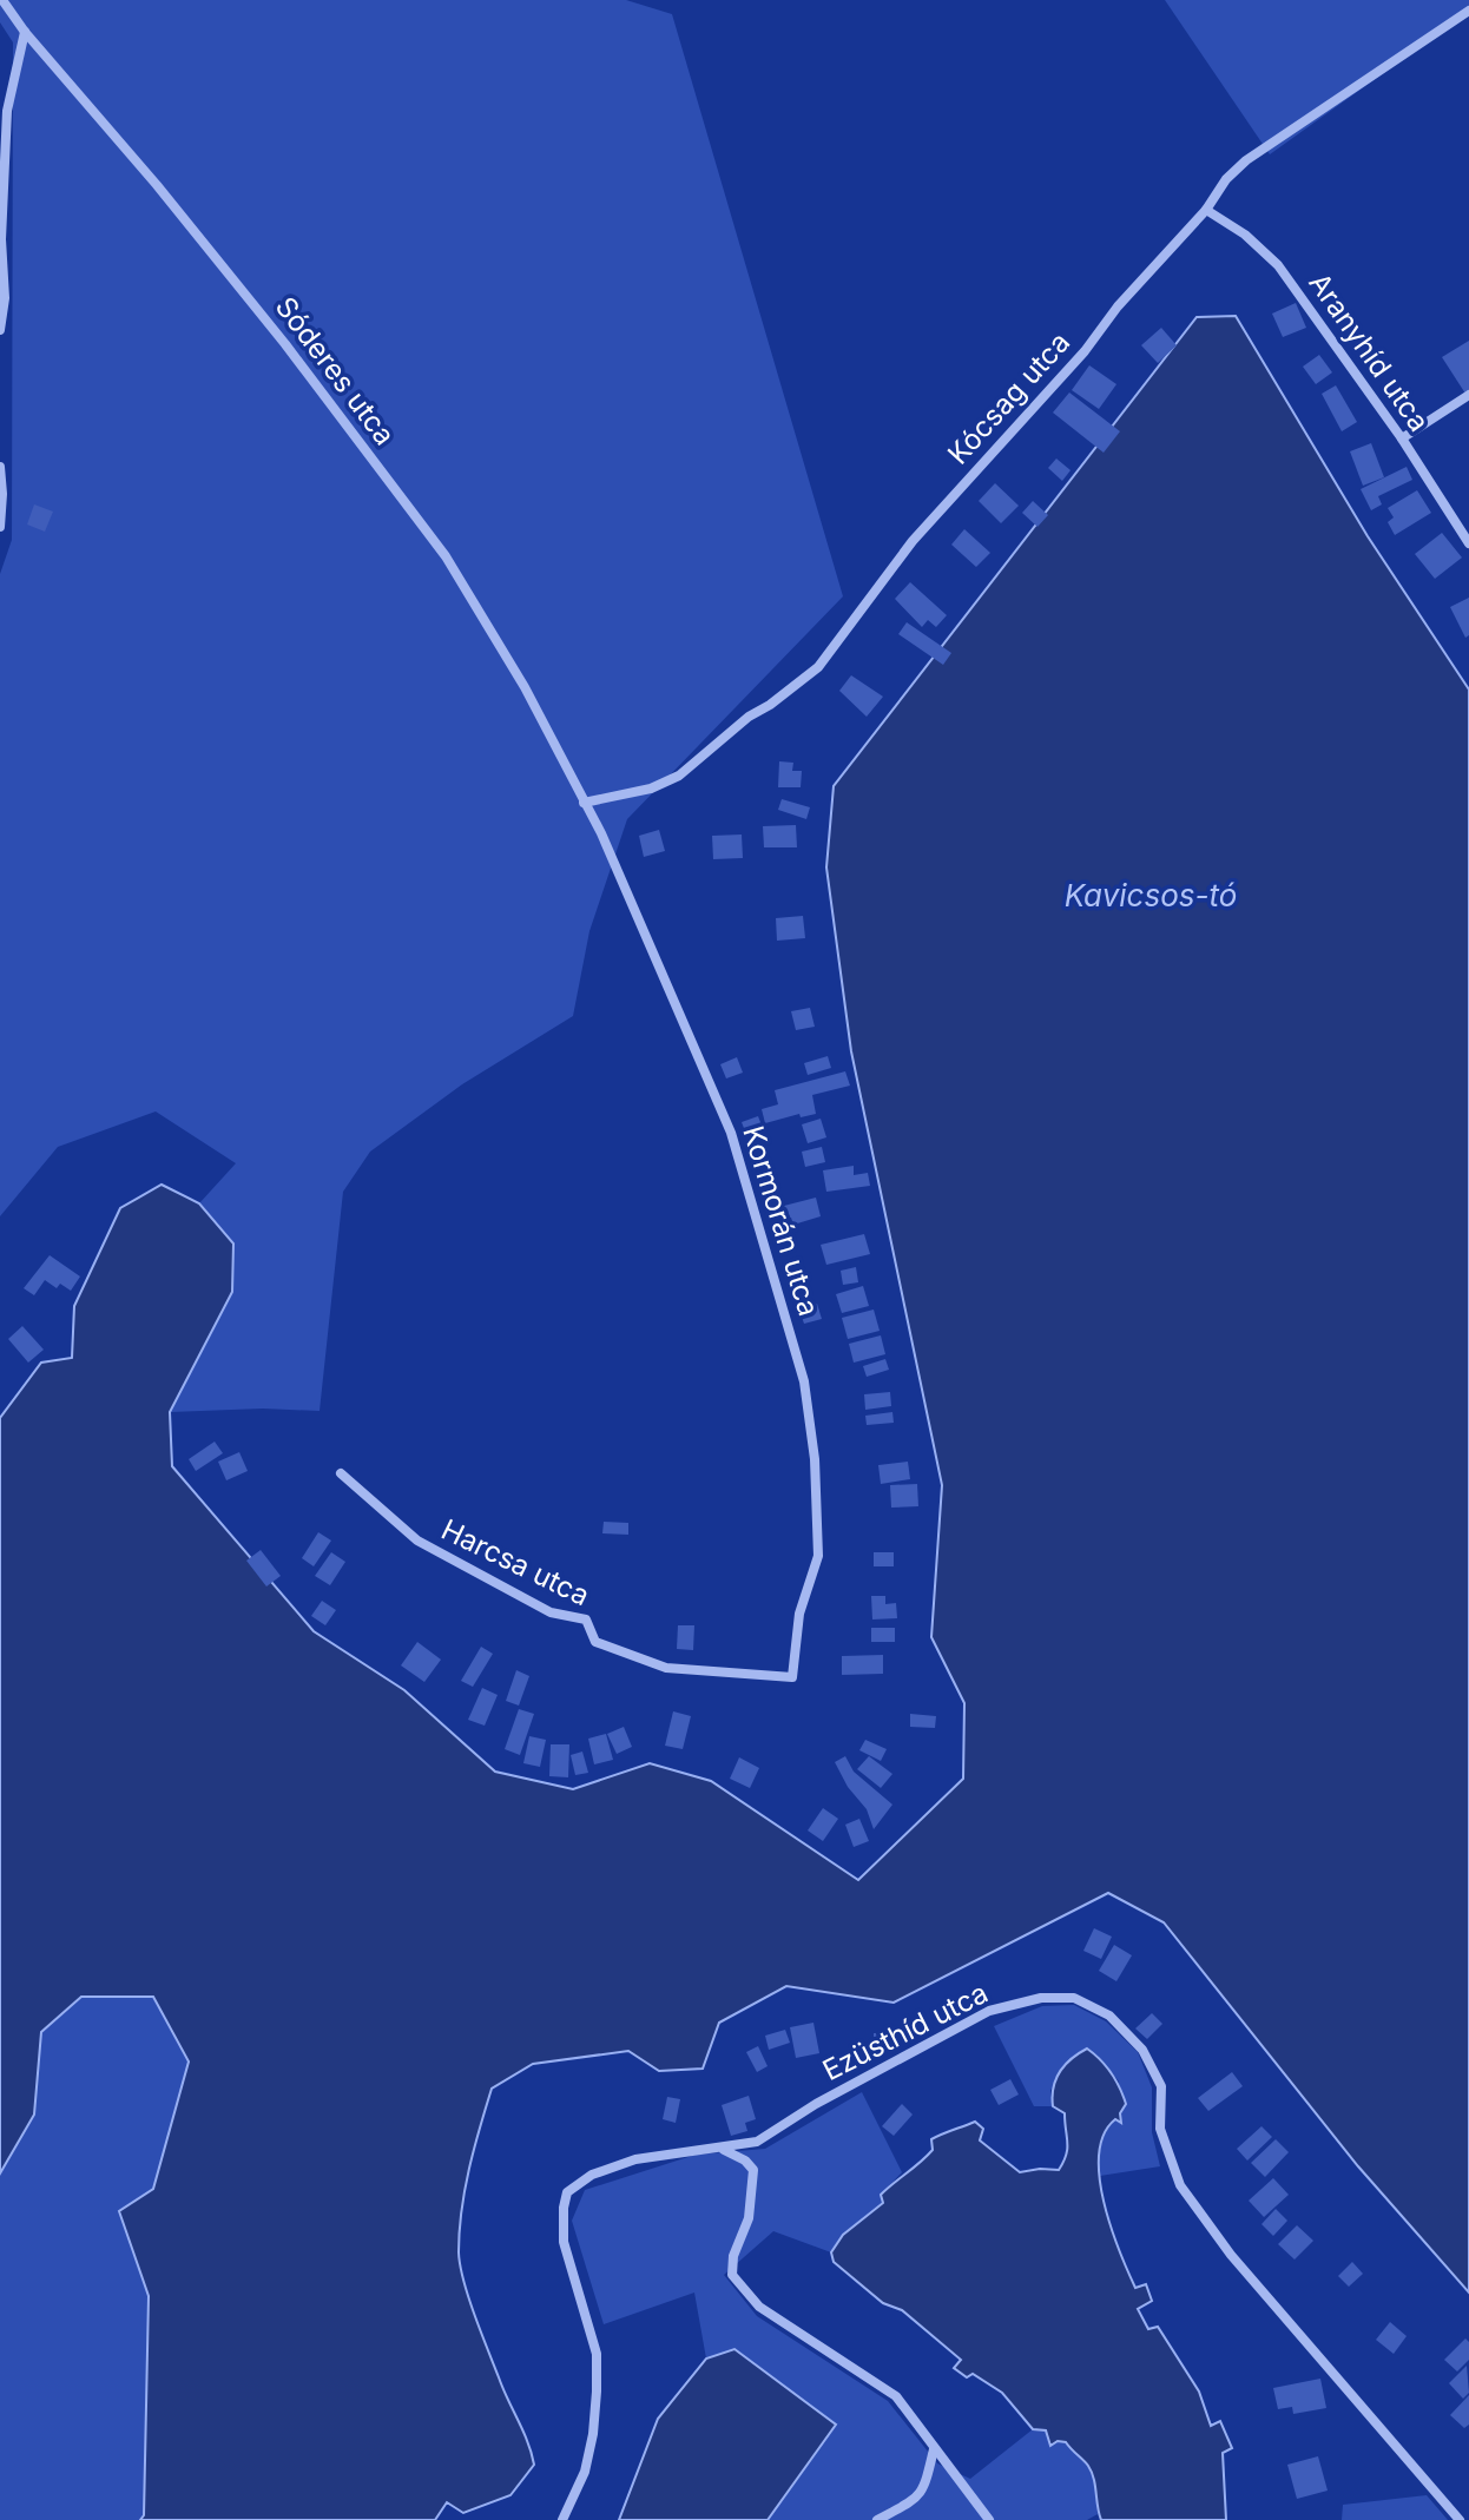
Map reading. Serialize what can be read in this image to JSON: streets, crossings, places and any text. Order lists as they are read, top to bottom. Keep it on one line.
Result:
{"streets":{"street":["Aranyhíd utca","Sóderes utca","Kócsag utca","Kormorán utca","Harcsa utca","Ezüsthíd utca"]},"crossings":[["Aranyhíd utca","Kócsag utca"],["Sóderes utca","Kócsag utca"],["Sóderes utca","Kormorán utca"],["Kócsag utca","Kormorán utca"],["Kormorán utca","Harcsa utca"]],"water":["Kavicsos-tó"]}
